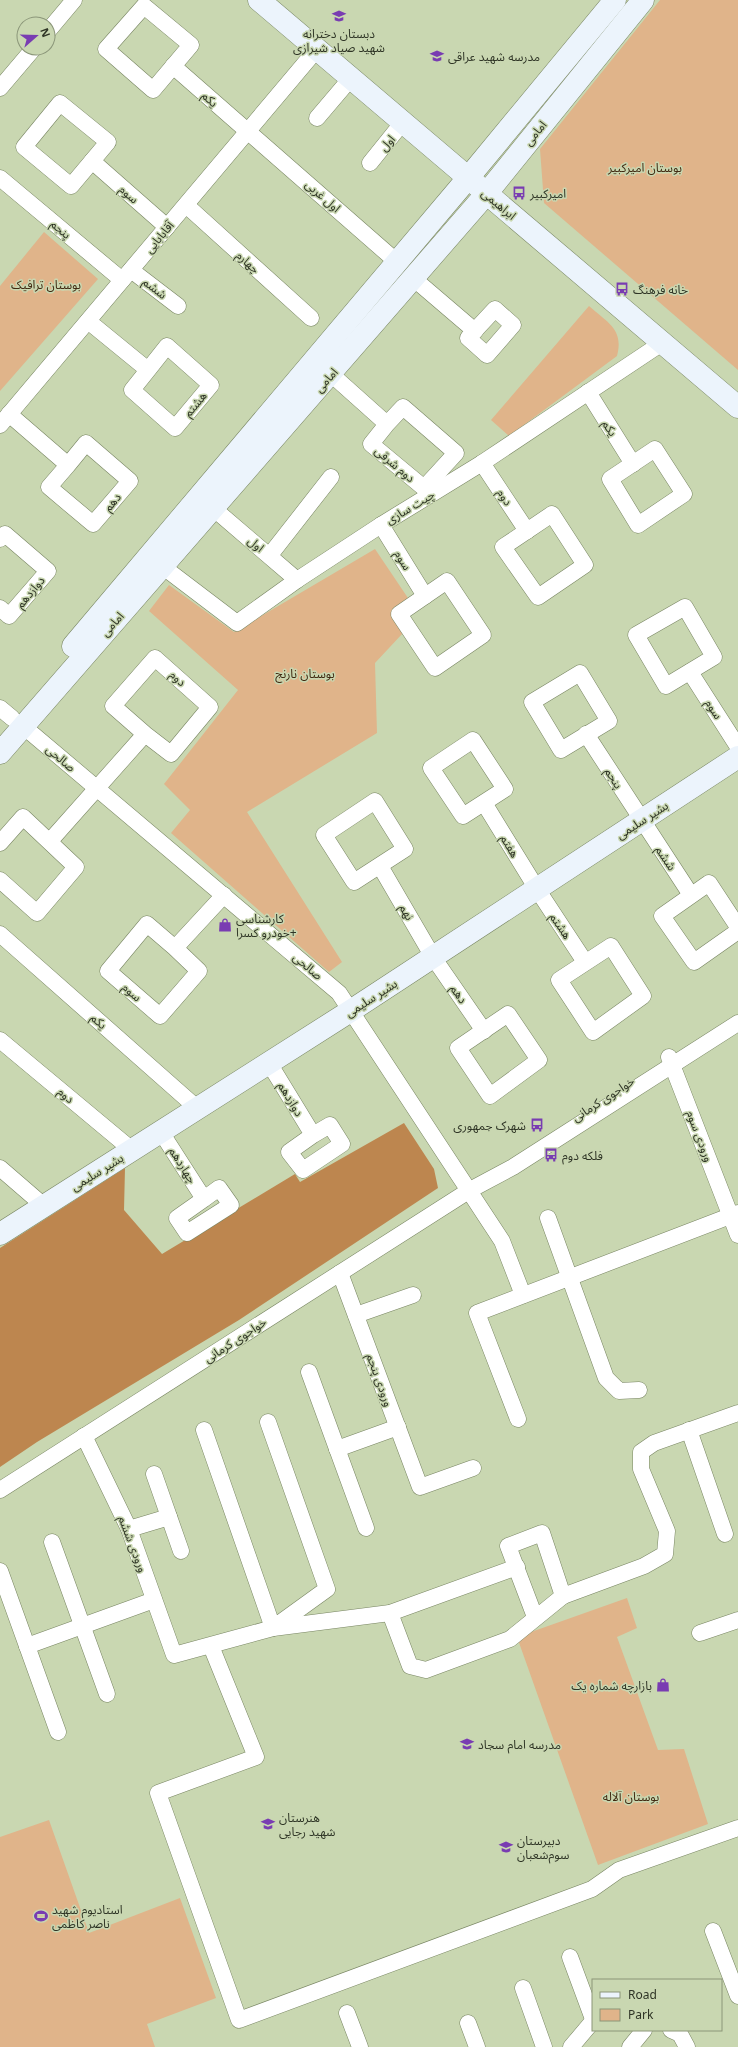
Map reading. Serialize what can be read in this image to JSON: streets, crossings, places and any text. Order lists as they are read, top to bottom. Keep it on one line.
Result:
{"streets":{"main road":["امامی","ابراهیمی","بشیر سلیمی"],"street":["یکم","اول","سوم","اول غربی","پنجم","آقابابایی","چهارم","ششم","هشتم","دوم شرقی","دوم","دهم","چیت سازی","دوازدهم","صالحی","هفتم","نهم","خواجوی کرمانی","ورودی سوم","چهاردهم","ورودی پنجم","ورودی ششم"]},"crossings":[["یکم","اول غربی"],["یکم","آقابابایی"],["یکم","چیت سازی"],["یکم","بشیر سلیمی"],["امامی","اول"],["امامی","اول غربی"],["امامی","ابراهیمی"],["امامی","چیت سازی"],["امامی","صالحی"],["اول","ابراهیمی"],["اول","چیت سازی"],["سوم","آقابابایی"],["سوم","چیت سازی"],["اول غربی","آقابابایی"],["ابراهیمی","آقابابایی"],["ابراهیمی","چیت سازی"],["پنجم","آقابابایی"],["پنجم","ششم"],["پنجم","بشیر سلیمی"],["آقابابایی","چهارم"],["آقابابایی","ششم"],["ششم","بشیر سلیمی"],["هشتم","بشیر سلیمی"],["هشتم","هفتم"],["دوم","چیت سازی"],["دوم","بشیر سلیمی"],["دهم","بشیر سلیمی"],["دهم","نهم"],["دوازدهم","بشیر سلیمی"],["صالحی","بشیر سلیمی"],["صالحی","خواجوی کرمانی"],["بشیر سلیمی","هفتم"],["بشیر سلیمی","نهم"],["بشیر سلیمی","چهاردهم"],["خواجوی کرمانی","ورودی سوم"],["خواجوی کرمانی","ورودی پنجم"],["خواجوی کرمانی","ورودی ششم"]],"parks":["بوستان امیرکبیر","بوستان ترافیک","بوستان نارنج","بوستان آلاله"],"places":{"school or university":["دبستان دخترانه شهید صیاد شیرازی","مدرسه شهید عراقی","مدرسه امام سجاد","هنرستان شهید رجایی","دبیرستان سوم‌شعبان"],"bus stop":["امیرکبیر","خانه فرهنگ","شهرک جمهوری","فلکه دوم"],"shop":["کارشناسی خودرو کسرا+","بازارچه شماره یک"],"sports":["استادیوم شهید ناصر کاظمی"]},"legend":["Road","Park"],"north":"right"}
